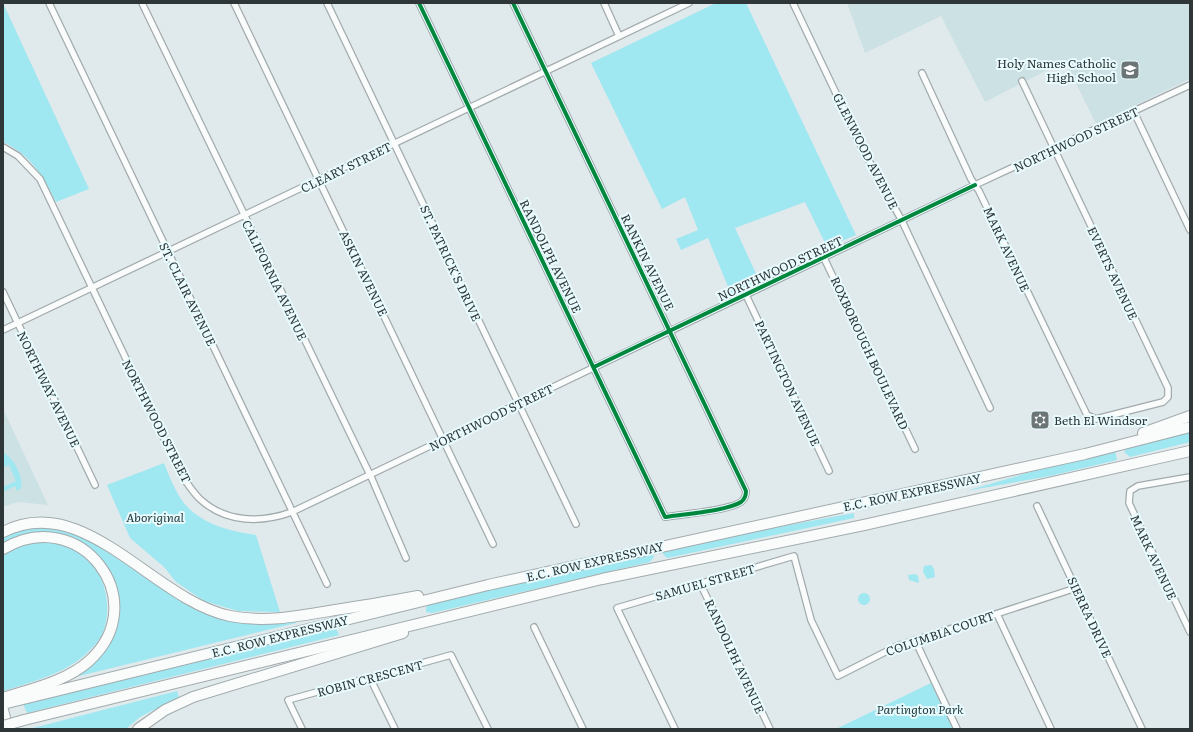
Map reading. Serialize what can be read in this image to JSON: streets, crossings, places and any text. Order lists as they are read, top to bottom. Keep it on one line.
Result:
{"streets":{"highway":["E.C. ROW EXPRESSWAY"],"street":["NORTHWOOD STREET","GLENWOOD AVENUE","CLEARY STREET","MARK AVENUE","RANDOLPH AVENUE","RANKIN AVENUE","ST. PATRICK'S DRIVE","ASKIN AVENUE","EVERTS AVENUE","CALIFORNIA AVENUE","ST. CLAIR AVENUE","ROXBOROUGH BOULEVARD","PARTINGTON AVENUE","NORTHWAY AVENUE","SAMUEL STREET","SIERRA DRIVE","COLUMBIA COURT","ROBIN CRESCENT"]},"crossings":[["NORTHWOOD STREET","GLENWOOD AVENUE"],["NORTHWOOD STREET","CLEARY STREET"],["NORTHWOOD STREET","MARK AVENUE"],["NORTHWOOD STREET","RANDOLPH AVENUE"],["NORTHWOOD STREET","RANKIN AVENUE"],["NORTHWOOD STREET","ST. PATRICK'S DRIVE"],["NORTHWOOD STREET","ASKIN AVENUE"],["NORTHWOOD STREET","EVERTS AVENUE"],["NORTHWOOD STREET","CALIFORNIA AVENUE"],["NORTHWOOD STREET","ST. CLAIR AVENUE"],["NORTHWOOD STREET","ROXBOROUGH BOULEVARD"],["NORTHWOOD STREET","PARTINGTON AVENUE"],["CLEARY STREET","RANDOLPH AVENUE"],["CLEARY STREET","RANKIN AVENUE"],["CLEARY STREET","ST. PATRICK'S DRIVE"],["CLEARY STREET","ASKIN AVENUE"],["CLEARY STREET","CALIFORNIA AVENUE"],["CLEARY STREET","ST. CLAIR AVENUE"],["CLEARY STREET","NORTHWAY AVENUE"],["MARK AVENUE","EVERTS AVENUE"],["RANDOLPH AVENUE","RANKIN AVENUE"],["RANDOLPH AVENUE","SAMUEL STREET"],["SAMUEL STREET","COLUMBIA COURT"],["SIERRA DRIVE","COLUMBIA COURT"]],"parks":["Aboriginal","Partington Park"],"places":{"school or university":["Holy Names Catholic High School"],"synagogue":["Beth El Windsor"]}}
